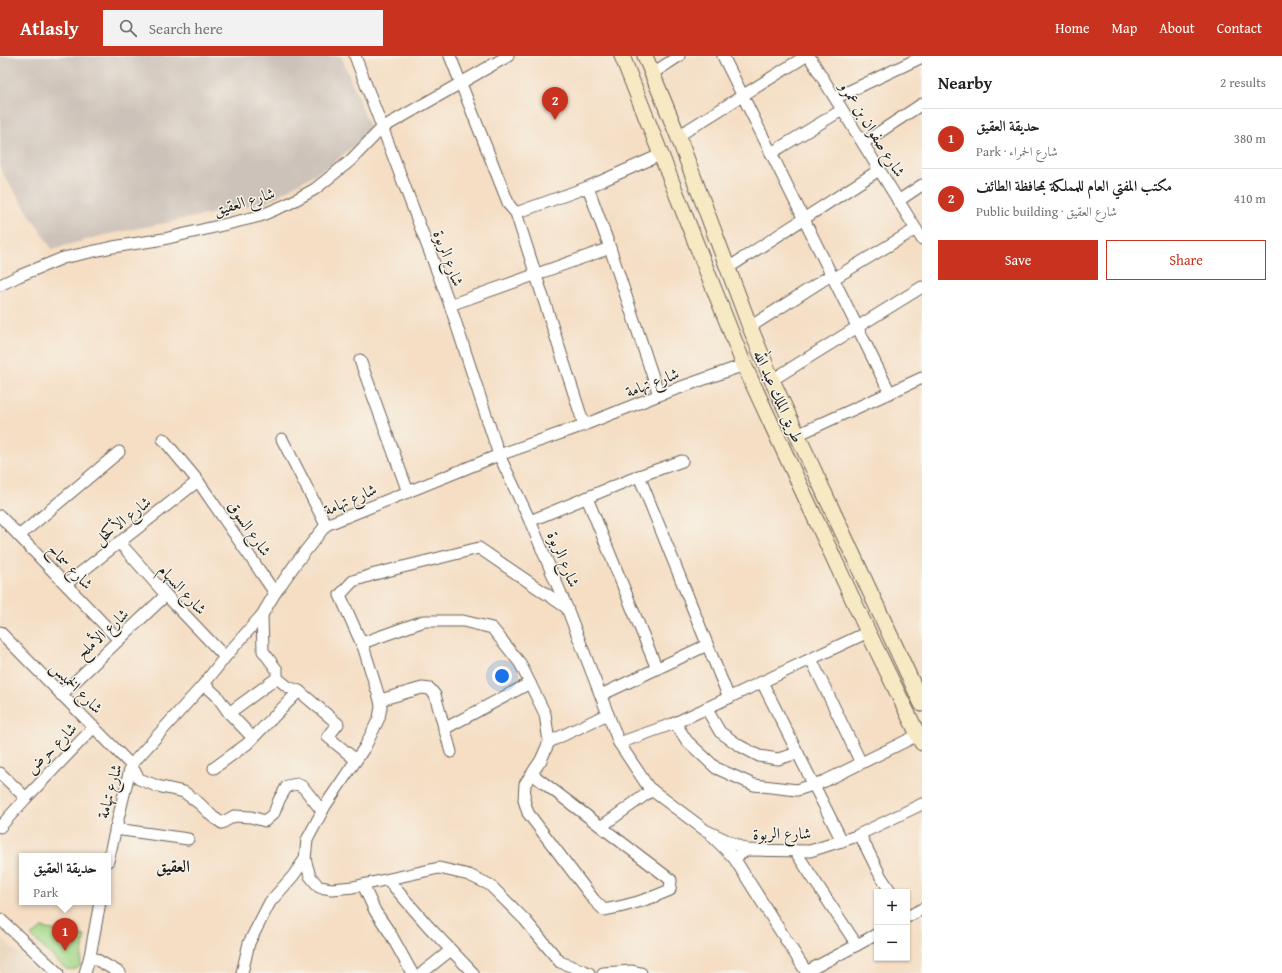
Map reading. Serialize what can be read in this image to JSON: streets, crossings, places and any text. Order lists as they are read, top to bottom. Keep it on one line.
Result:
{"streets":{"main road":["طريق الملك عبد الله"],"street":["شارع صفوان بن عمرو","شارع العقيق","شارع الربوة","شارع تهامة","شارع الأكحل","شارع السوق","شارع سماح","شارع السهام","شارع الأملح","شارع الخميس","شارع حرض"]},"crossings":[["شارع العقيق","شارع الربوة"],["شارع الربوة","شارع تهامة"],["شارع تهامة","طريق الملك عبد الله"],["شارع تهامة","شارع السوق"],["شارع تهامة","شارع السهام"],["شارع تهامة","شارع الخميس"],["شارع الأكحل","شارع السوق"],["شارع الأكحل","شارع سماح"],["شارع الأكحل","شارع السهام"],["شارع سماح","شارع الأملح"],["شارع السهام","شارع الأملح"],["شارع الأملح","شارع الخميس"],["شارع الخميس","شارع حرض"]],"districts":["العقيق"],"page":{"header":"Atlasly","search":"Search here","nav":["Home","Map","About","Contact"],"heading":["Nearby","2 results"],"pins":["2","1"],"list":[{"mark":"1","name":"حديقة العقيق","note":"Park · شارع الحمراء","value":"380 m"},{"mark":"2","name":"مكتب المفتي العام للمملكة بمحافظة الطائف","note":"Public building · شارع العقيق","value":"410 m"}],"buttons":["Save","Share"],"popup":["حديقة العقيق","Park"],"map_buttons":["+","−"]}}
